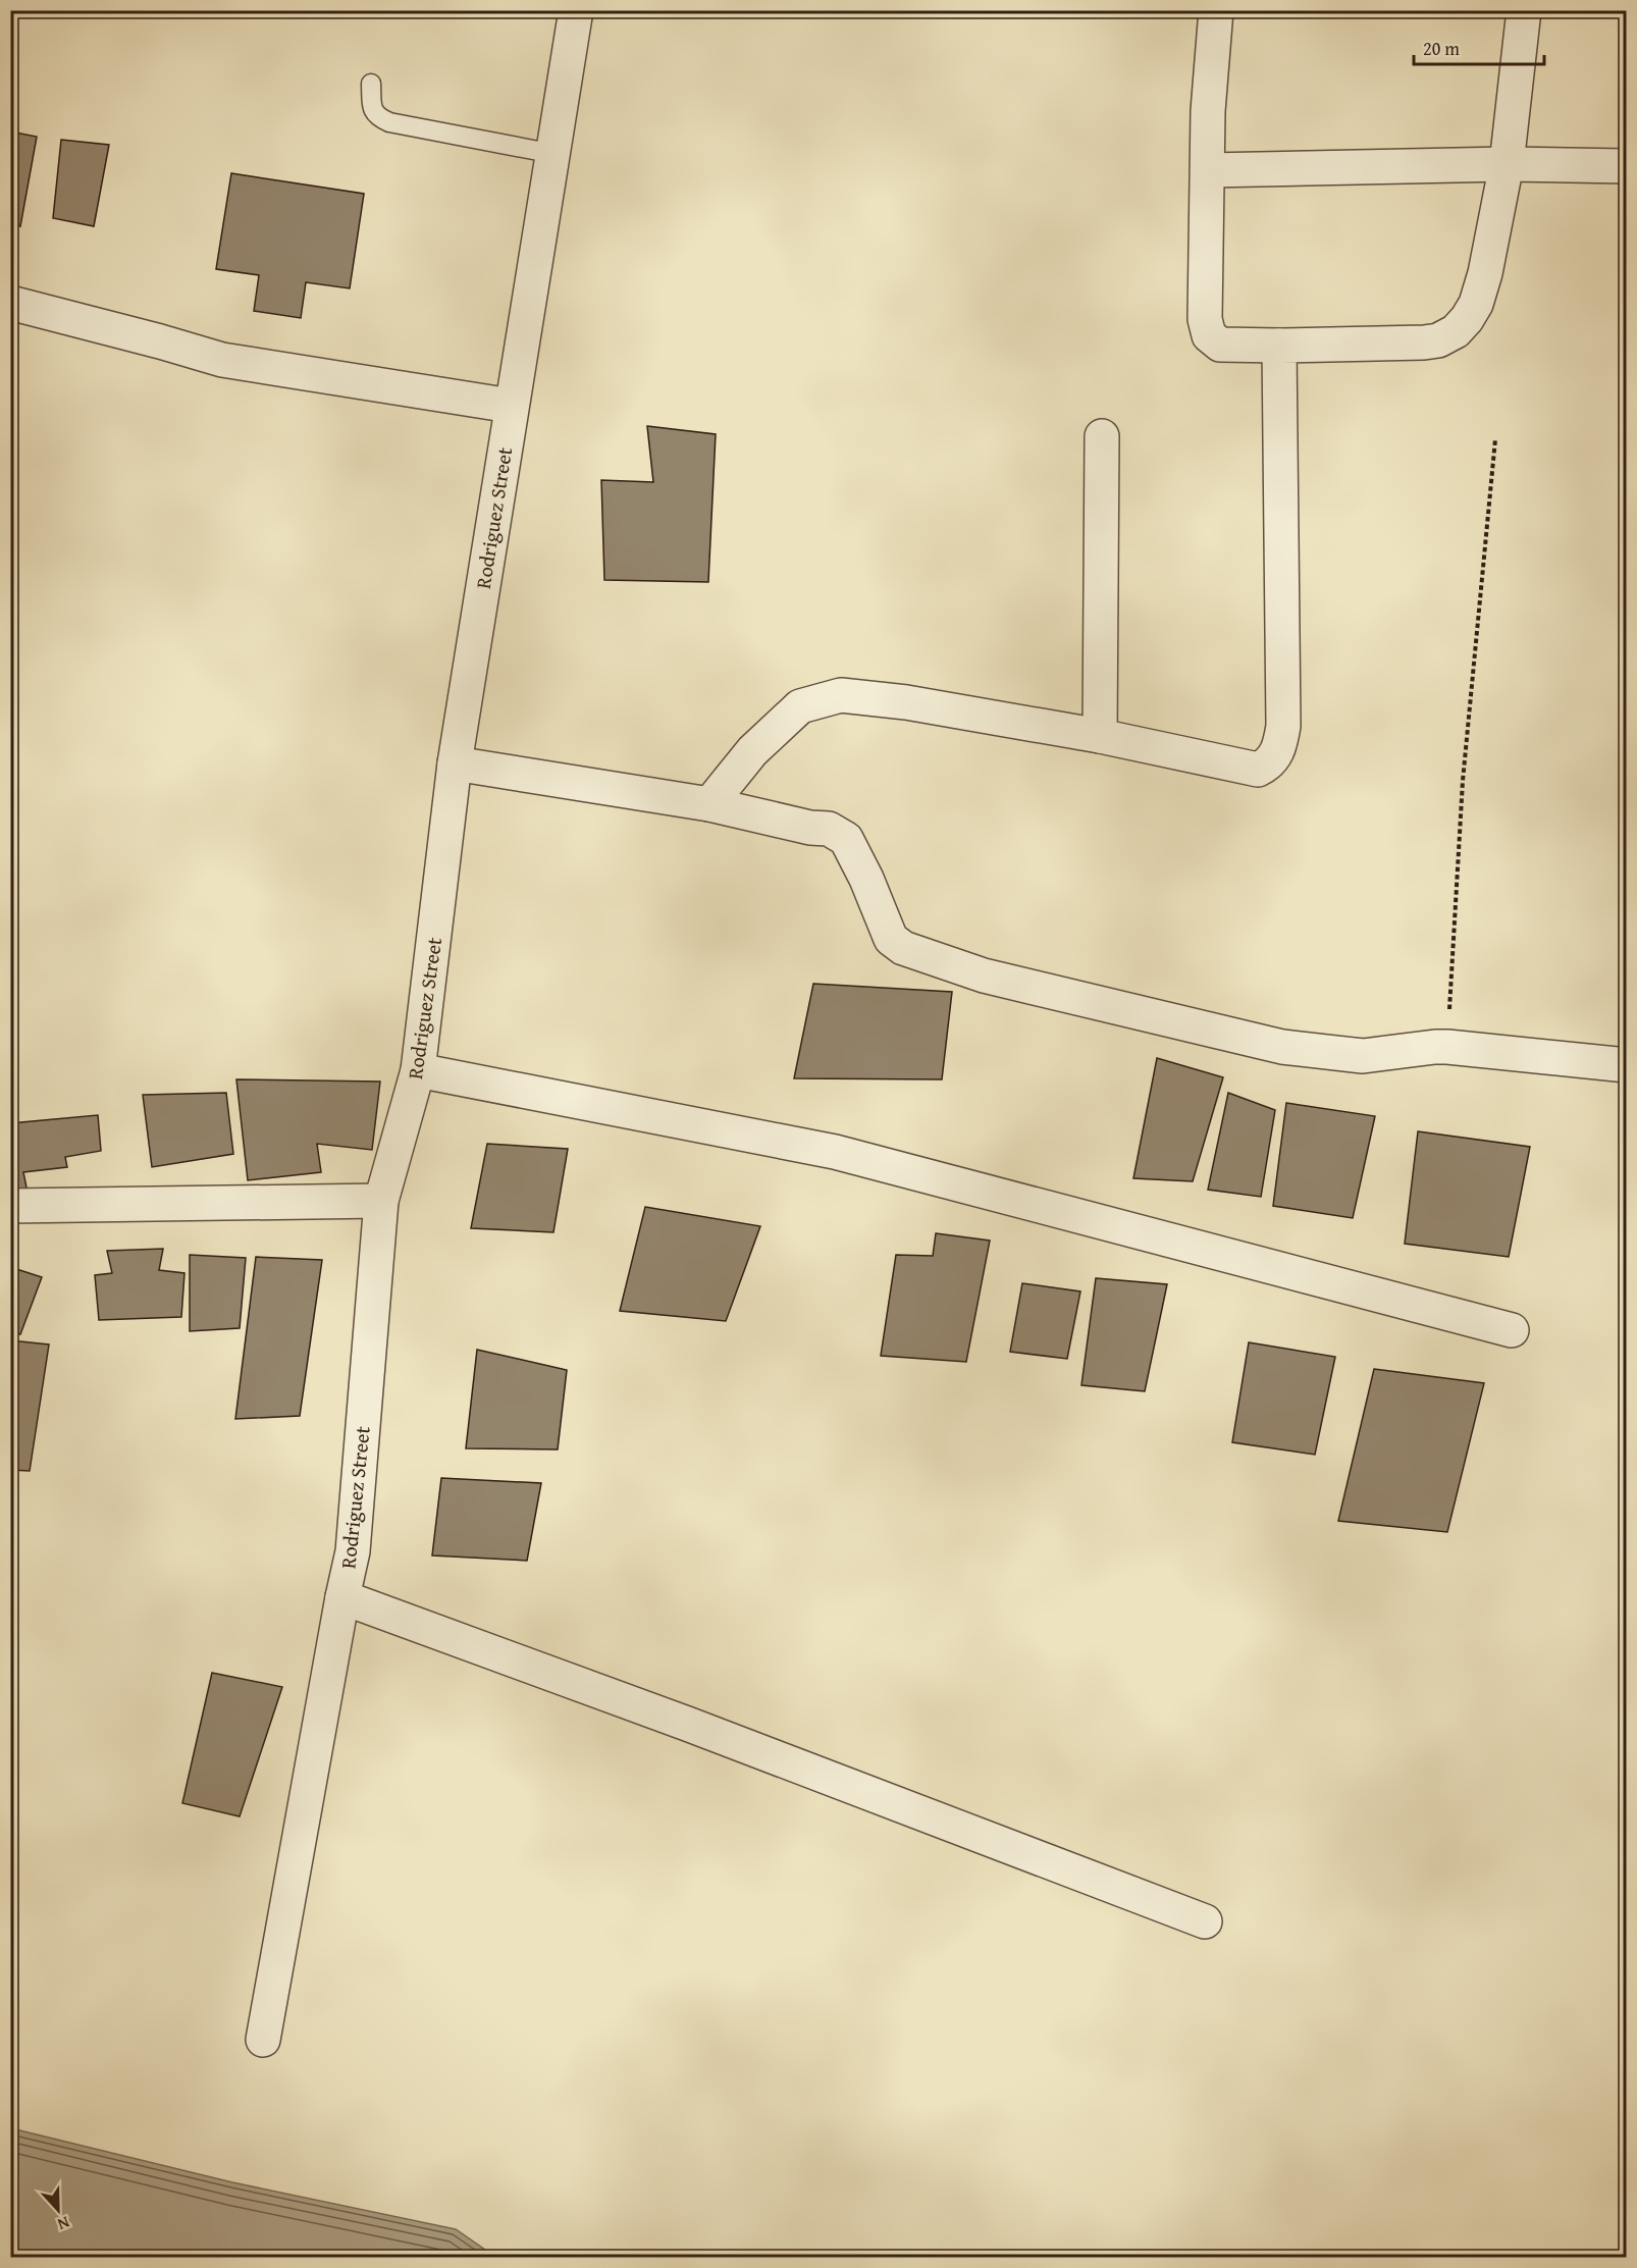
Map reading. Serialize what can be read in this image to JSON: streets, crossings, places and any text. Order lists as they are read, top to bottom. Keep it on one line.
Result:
{"streets":{"street":["Rodriguez Street"]},"scale_bar":"20 m","north":"bottom"}
